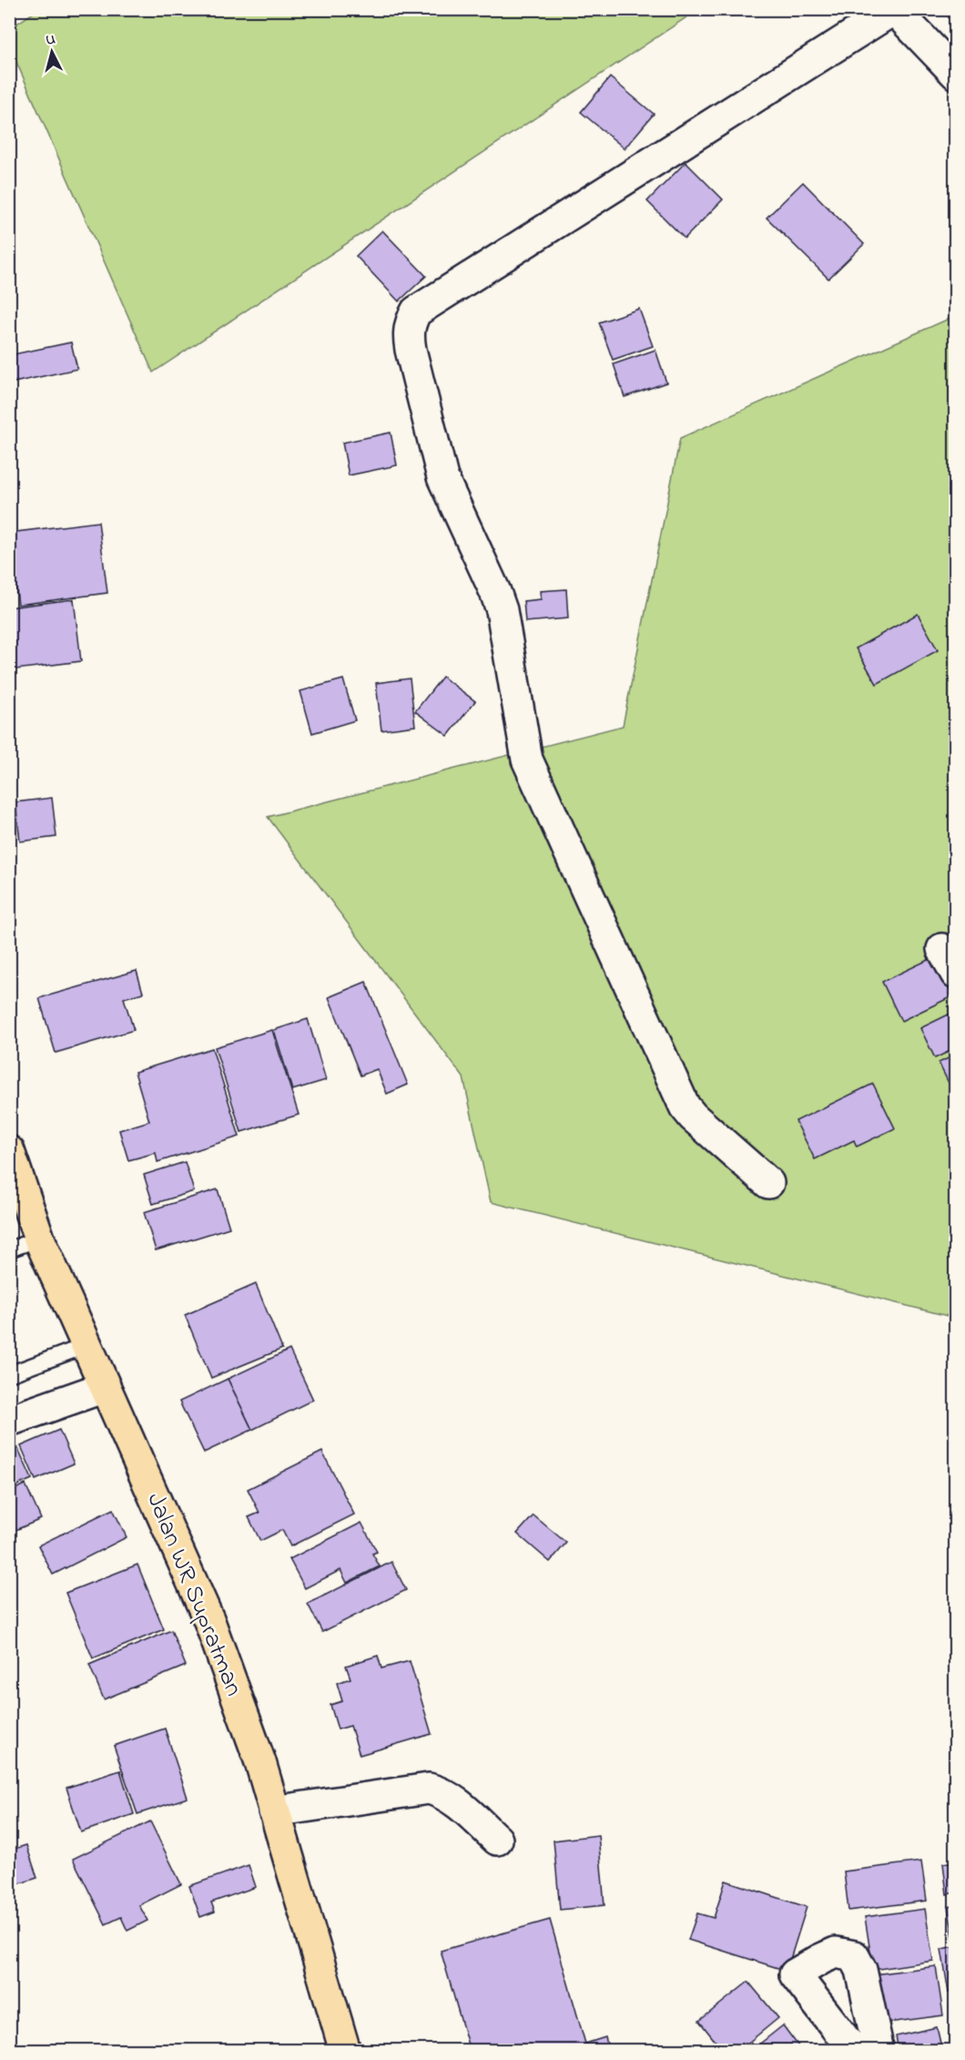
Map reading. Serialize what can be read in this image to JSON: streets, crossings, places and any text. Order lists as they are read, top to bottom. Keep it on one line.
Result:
{"streets":{"highway":["Jalan WR Supratman"]},"north":"top"}
